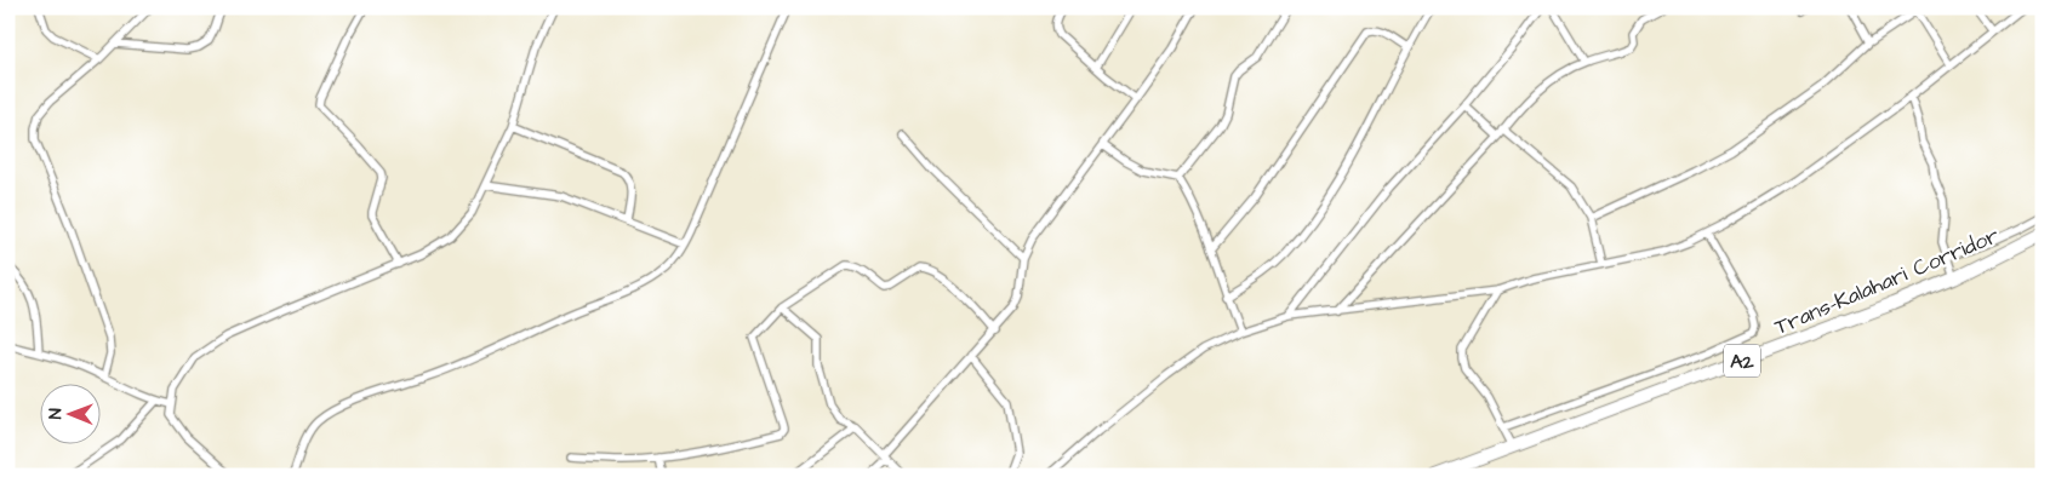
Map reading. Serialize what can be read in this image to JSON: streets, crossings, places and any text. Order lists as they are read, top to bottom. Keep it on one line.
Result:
{"streets":{"highway":["Trans-Kalahari Corridor","A2"]},"north":"left"}
